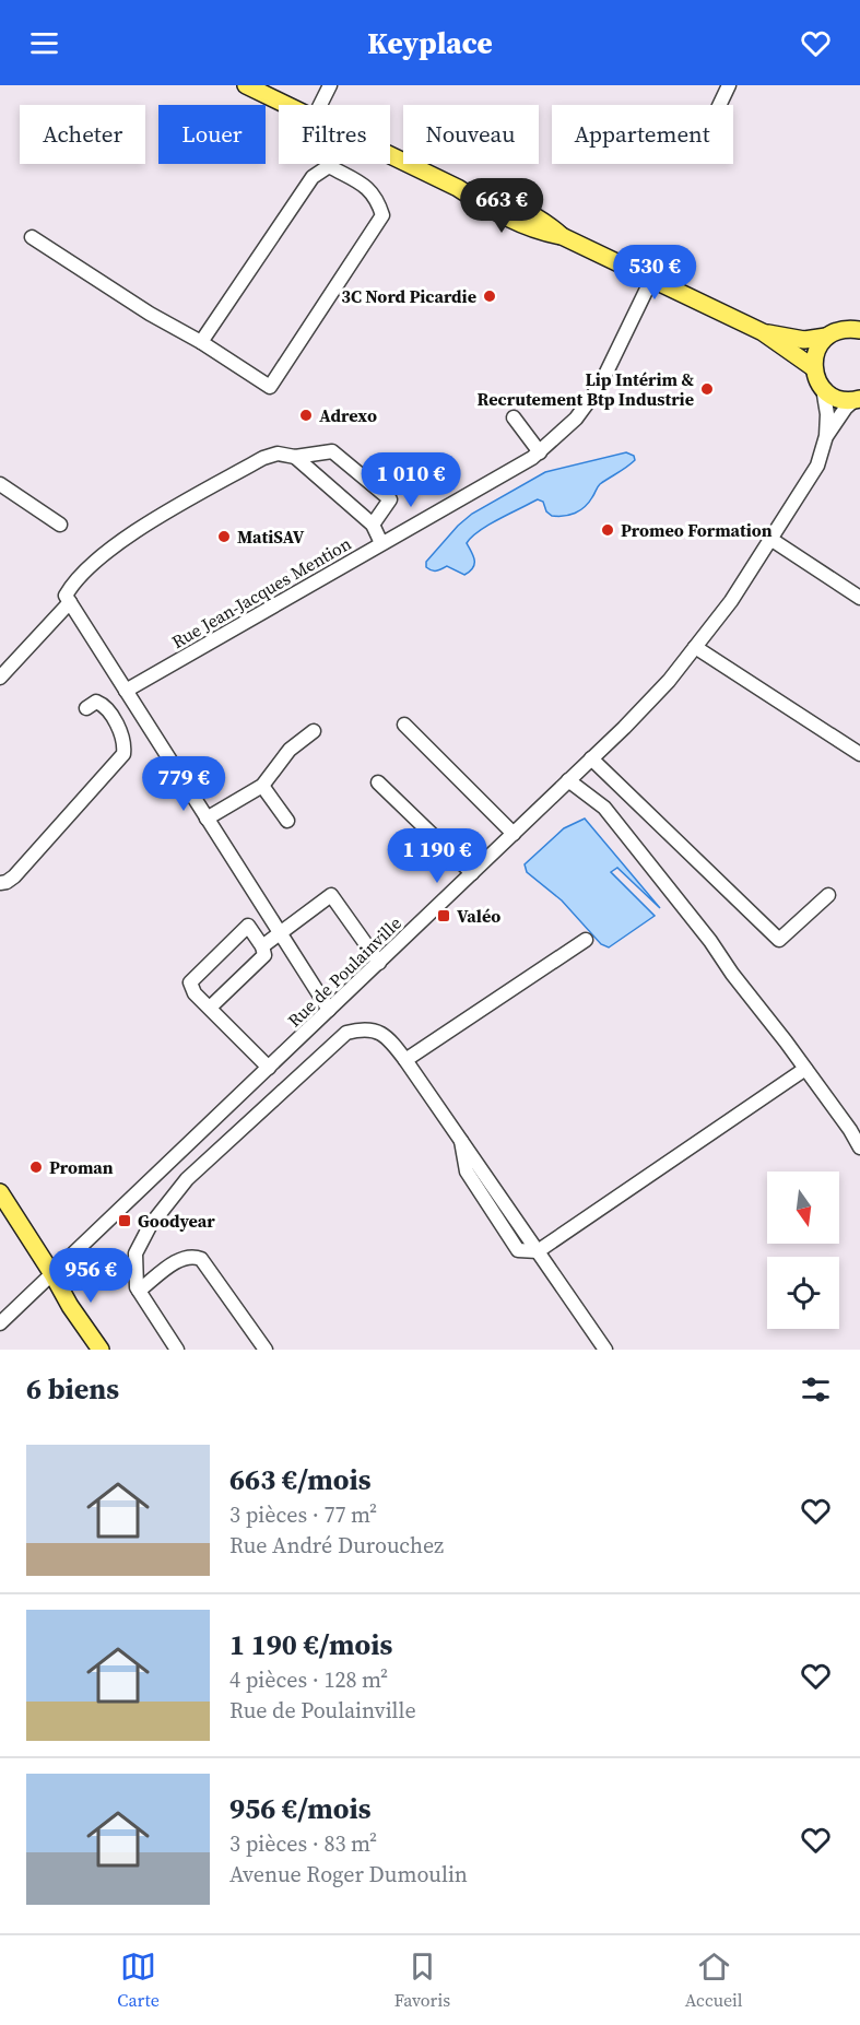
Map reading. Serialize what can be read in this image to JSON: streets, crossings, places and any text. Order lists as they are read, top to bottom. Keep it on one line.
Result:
{"streets":{"street":["Rue Jean-Jacques Mention","Rue de Poulainville"]},"places":{"other":["3C Nord Picardie","Lip Intérim & Recrutement Btp Industrie","Adrexo","Promeo Formation","MatiSAV","Proman"],"transit":["Valéo","Goodyear"]},"north":"bottom","page":{"header":"Keyplace","chip":["Acheter","Louer","Filtres","Nouveau","Appartement"],"price":["663 €","530 €","1 010 €","779 €","1 190 €","956 €"],"heading":"6 biens","list":[{"name":"663 €/mois","note":"3 pièces · 77 m² · Rue André Durouchez"},{"name":"1 190 €/mois","note":"4 pièces · 128 m² · Rue de Poulainville"},{"name":"956 €/mois","note":"3 pièces · 83 m² · Avenue Roger Dumoulin"}],"tabs":["Carte","Favoris","Accueil"]}}
